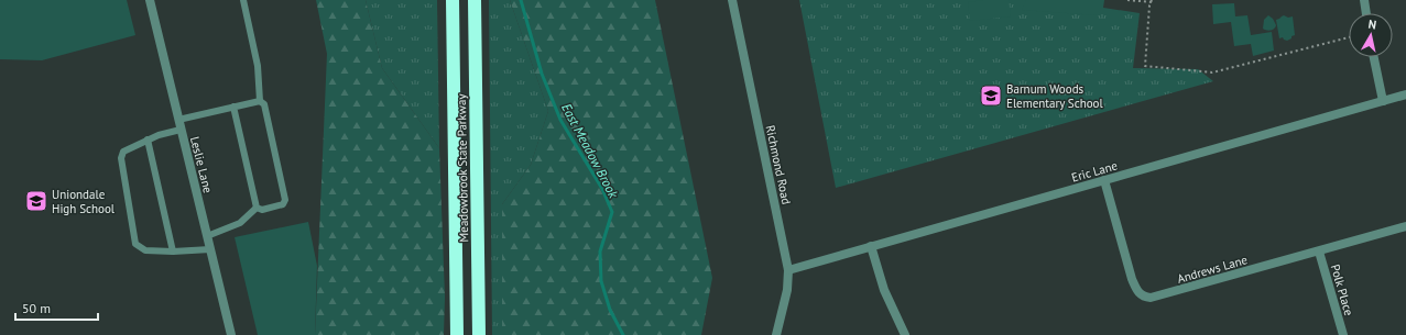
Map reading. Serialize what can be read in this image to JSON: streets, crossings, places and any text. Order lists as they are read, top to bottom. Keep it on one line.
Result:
{"streets":{"highway":["Meadowbrook State Parkway"],"street":["Leslie Lane","Richmond Road","Eric Lane","Andrews Lane","Polk Place"]},"crossings":[["Richmond Road","Eric Lane"],["Eric Lane","Andrews Lane"],["Andrews Lane","Polk Place"]],"water":["East Meadow Brook"],"places":{"school or university":["Barnum Woods Elementary School","Uniondale High School"]},"scale_bar":"50 m","north":"top"}
